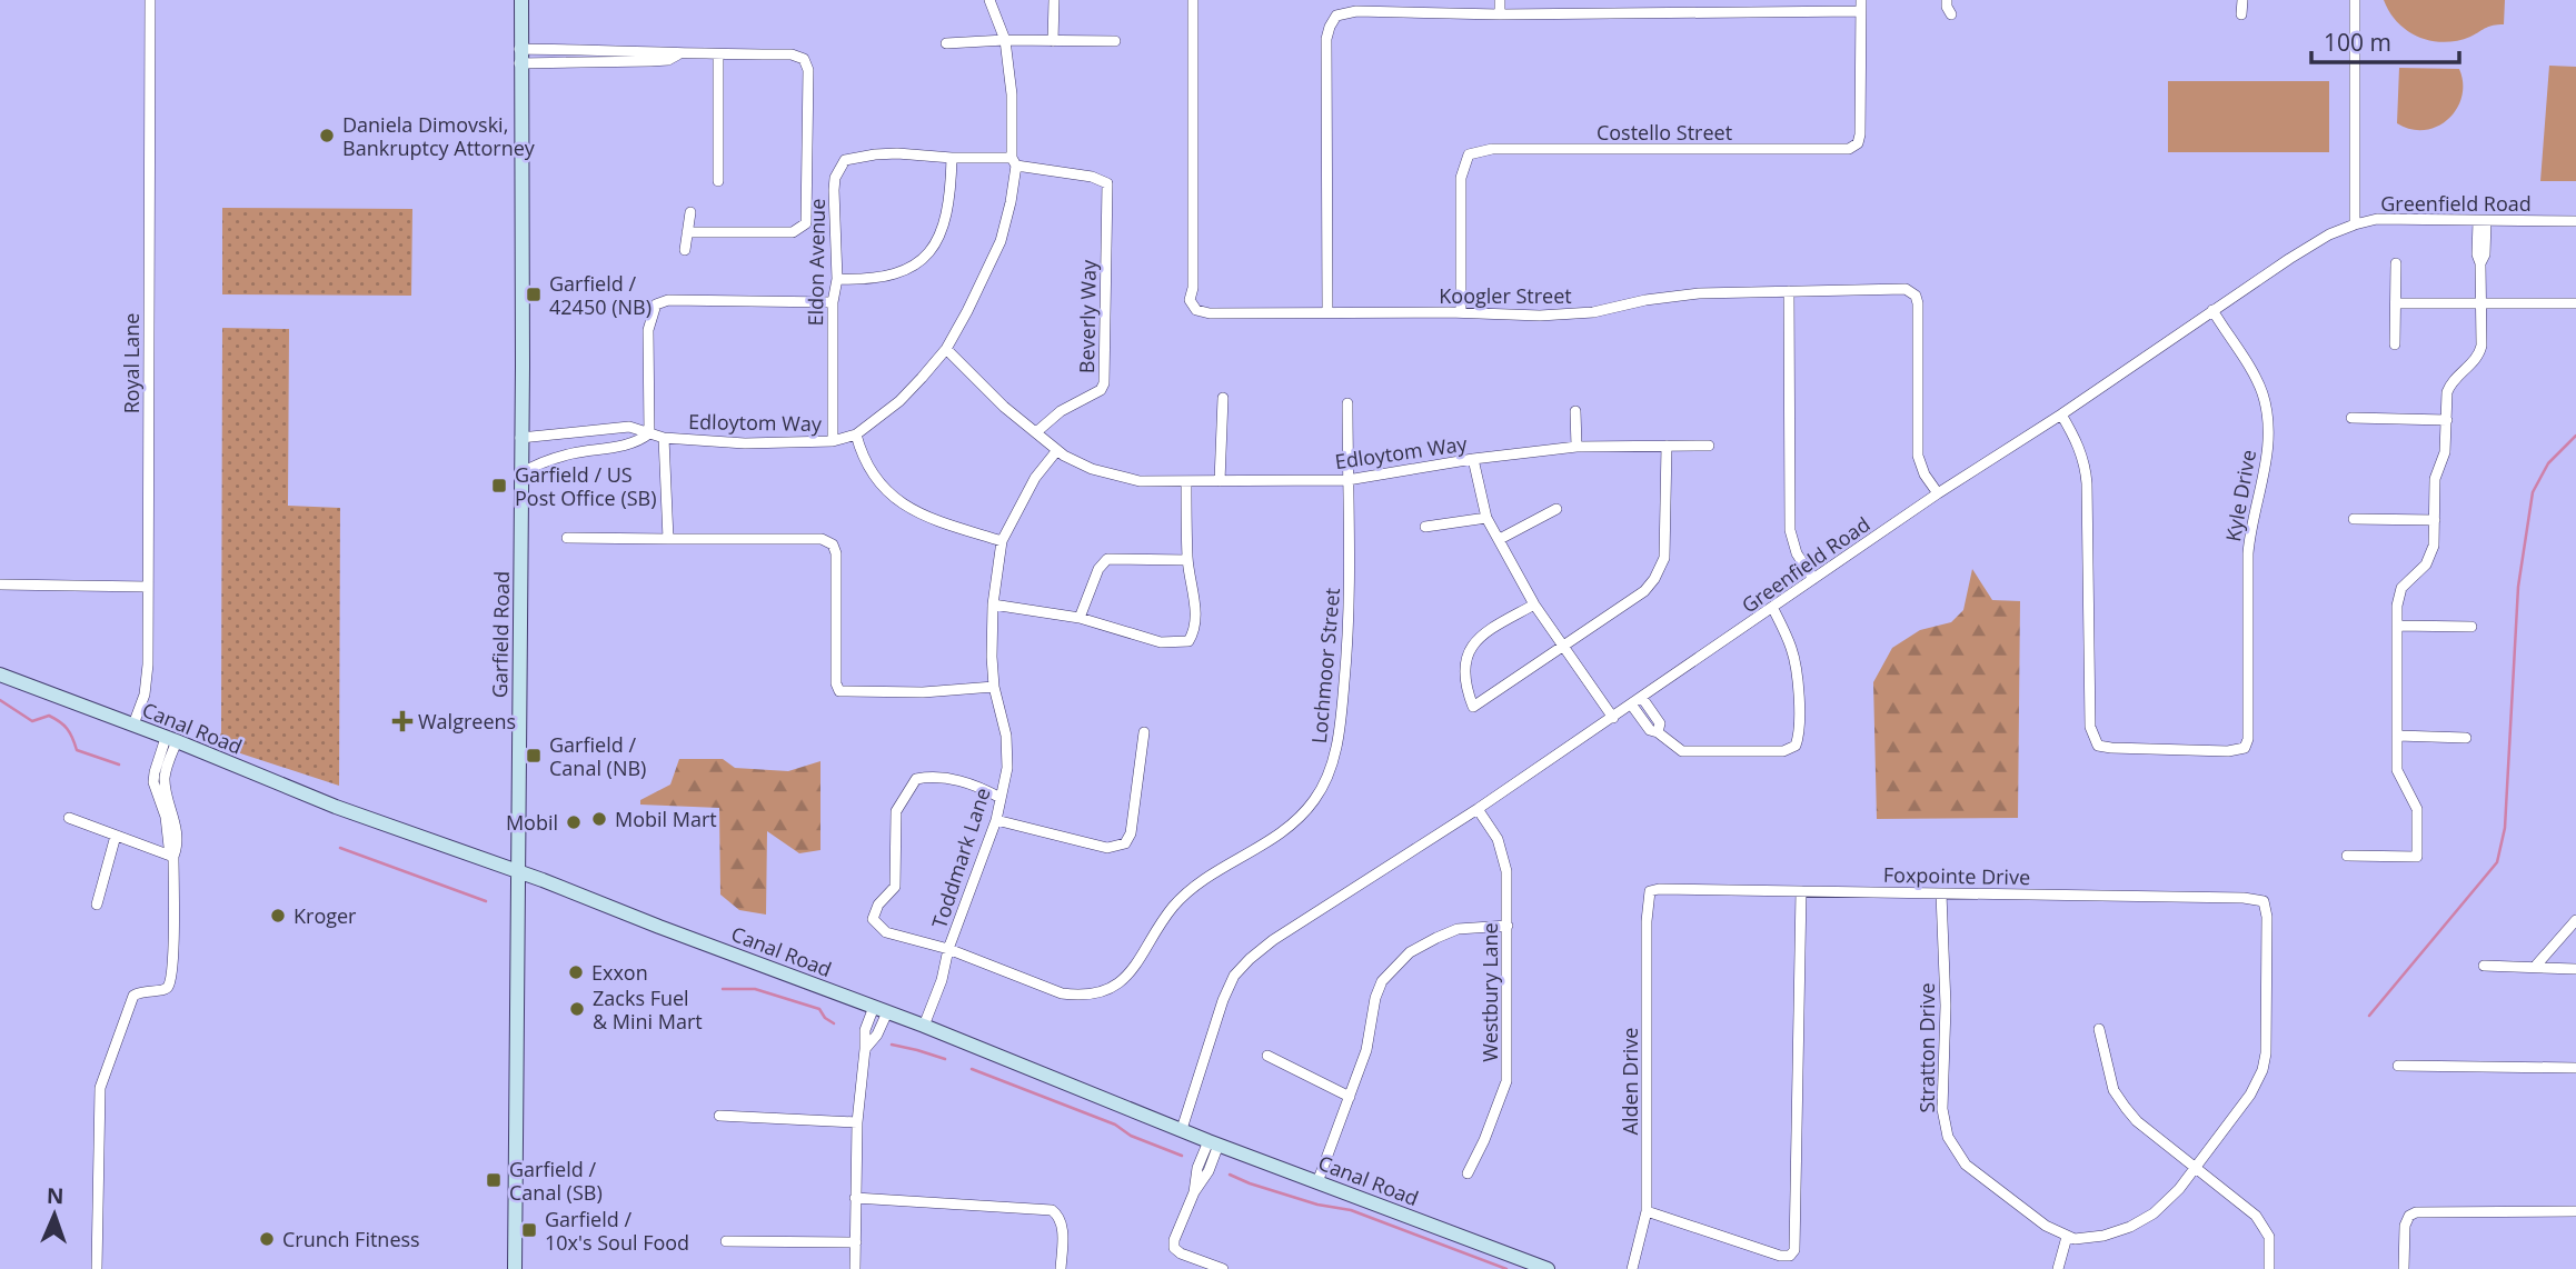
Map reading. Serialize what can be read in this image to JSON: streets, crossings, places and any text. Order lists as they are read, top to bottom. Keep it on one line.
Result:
{"streets":{"street":["Costello Street","Greenfield Road","Eldon Avenue","Koogler Street","Beverly Way","Royal Lane","Edloytom Way","Kyle Drive","Garfield Road","Lochmoor Street","Canal Road","Toddmark Lane","Foxpointe Drive","Westbury Lane","Stratton Drive","Alden Drive"]},"crossings":[["Costello Street","Koogler Street"],["Greenfield Road","Koogler Street"],["Greenfield Road","Kyle Drive"],["Greenfield Road","Canal Road"],["Greenfield Road","Westbury Lane"],["Eldon Avenue","Beverly Way"],["Eldon Avenue","Edloytom Way"],["Beverly Way","Edloytom Way"],["Royal Lane","Canal Road"],["Edloytom Way","Garfield Road"],["Edloytom Way","Lochmoor Street"],["Garfield Road","Canal Road"],["Lochmoor Street","Toddmark Lane"],["Canal Road","Toddmark Lane"],["Foxpointe Drive","Stratton Drive"],["Foxpointe Drive","Alden Drive"]],"places":{"other":["Daniela Dimovski, Bankruptcy Attorney","Mobil Mart","Mobil","Kroger","Exxon","Zacks Fuel & Mini Mart","Crunch Fitness"],"transit":["Garfield / 42450 (NB)","Garfield / US Post Office (SB)","Garfield / Canal (NB)","Garfield / Canal (SB)","Garfield / 10x's Soul Food"],"health":["Walgreens"]},"scale_bar":"100 m","north":"top"}
